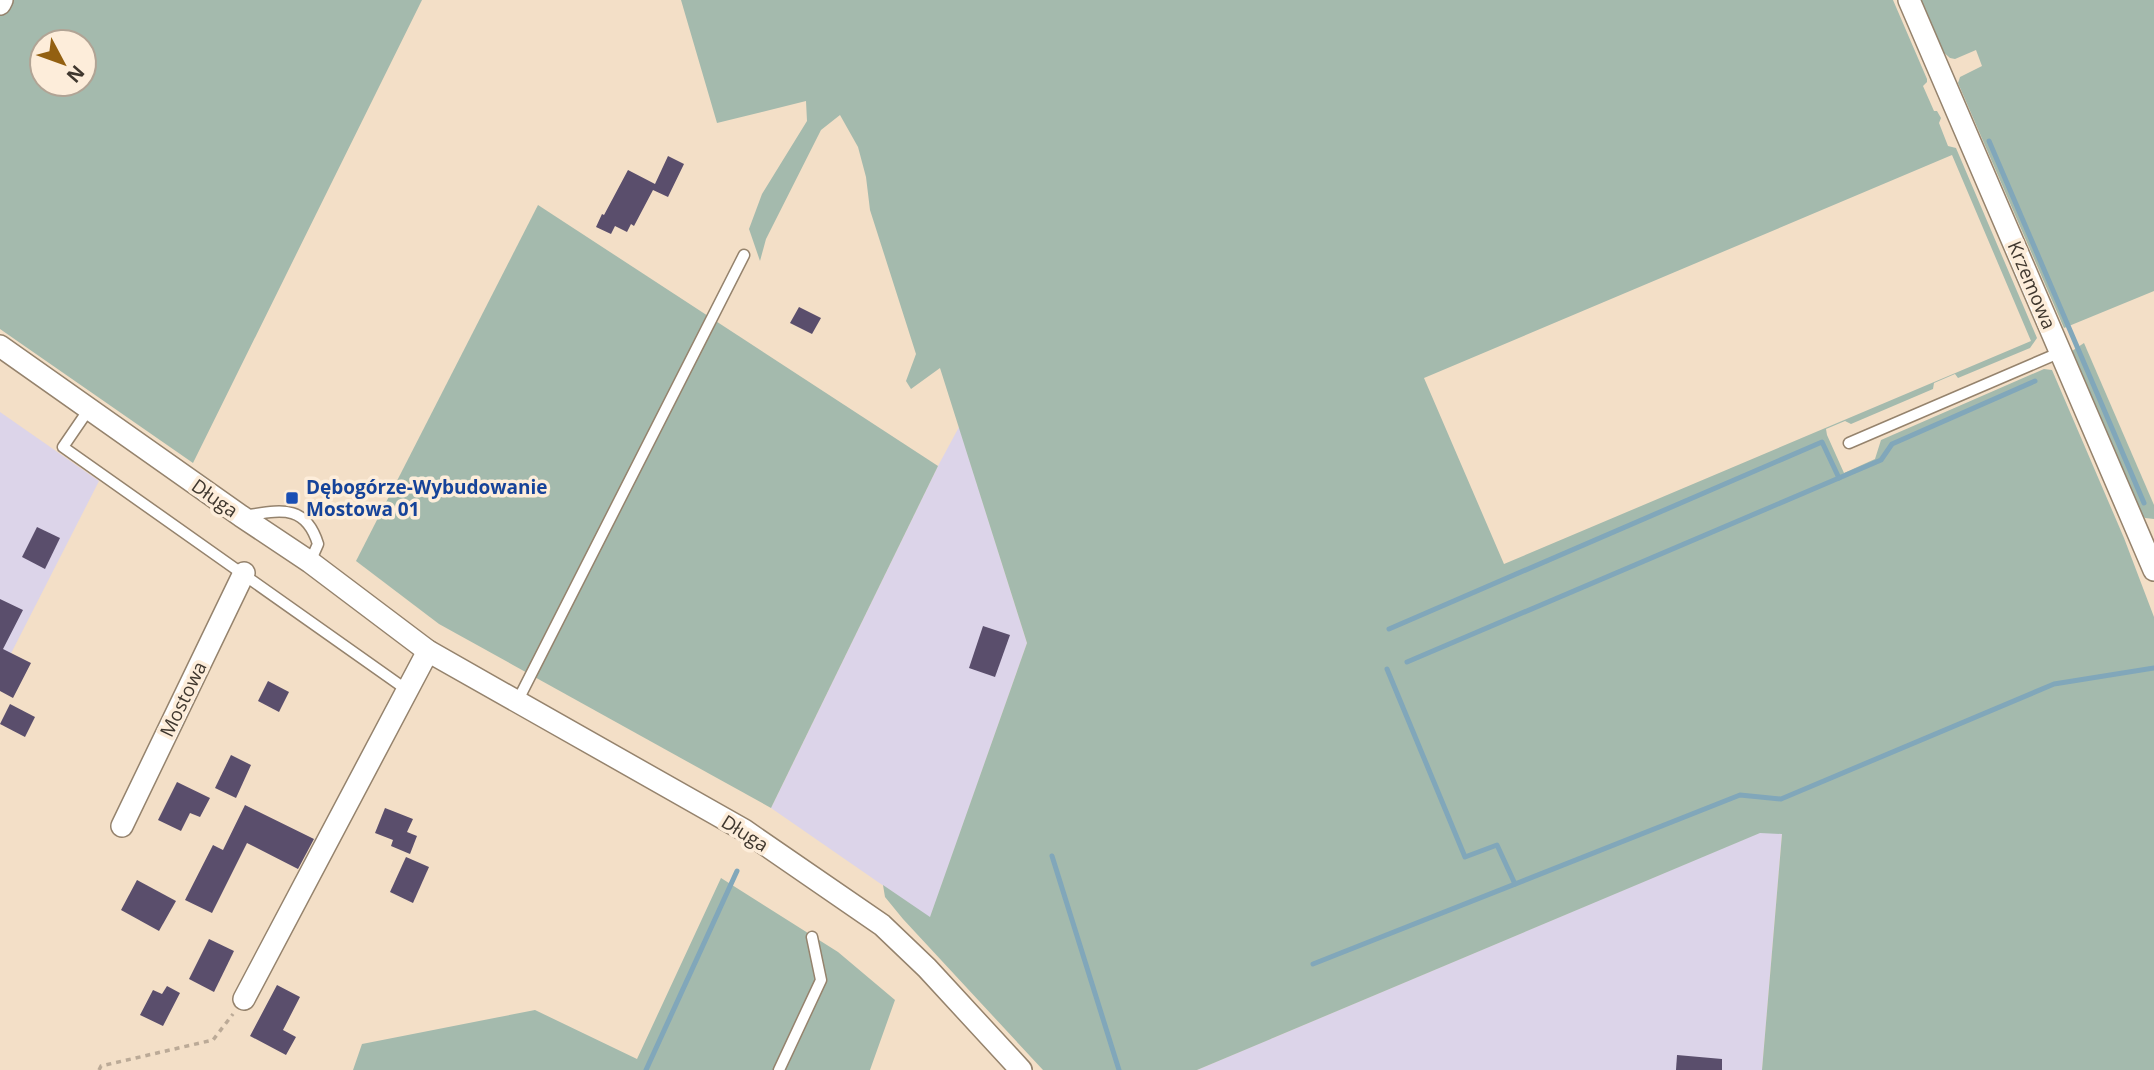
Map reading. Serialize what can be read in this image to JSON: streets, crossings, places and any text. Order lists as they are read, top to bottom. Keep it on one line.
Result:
{"streets":{"street":["Krzemowa","Długa","Mostowa"]},"places":{"transit":["Dębogórze-Wybudowanie Mostowa 01"]},"north":"bottom right"}
